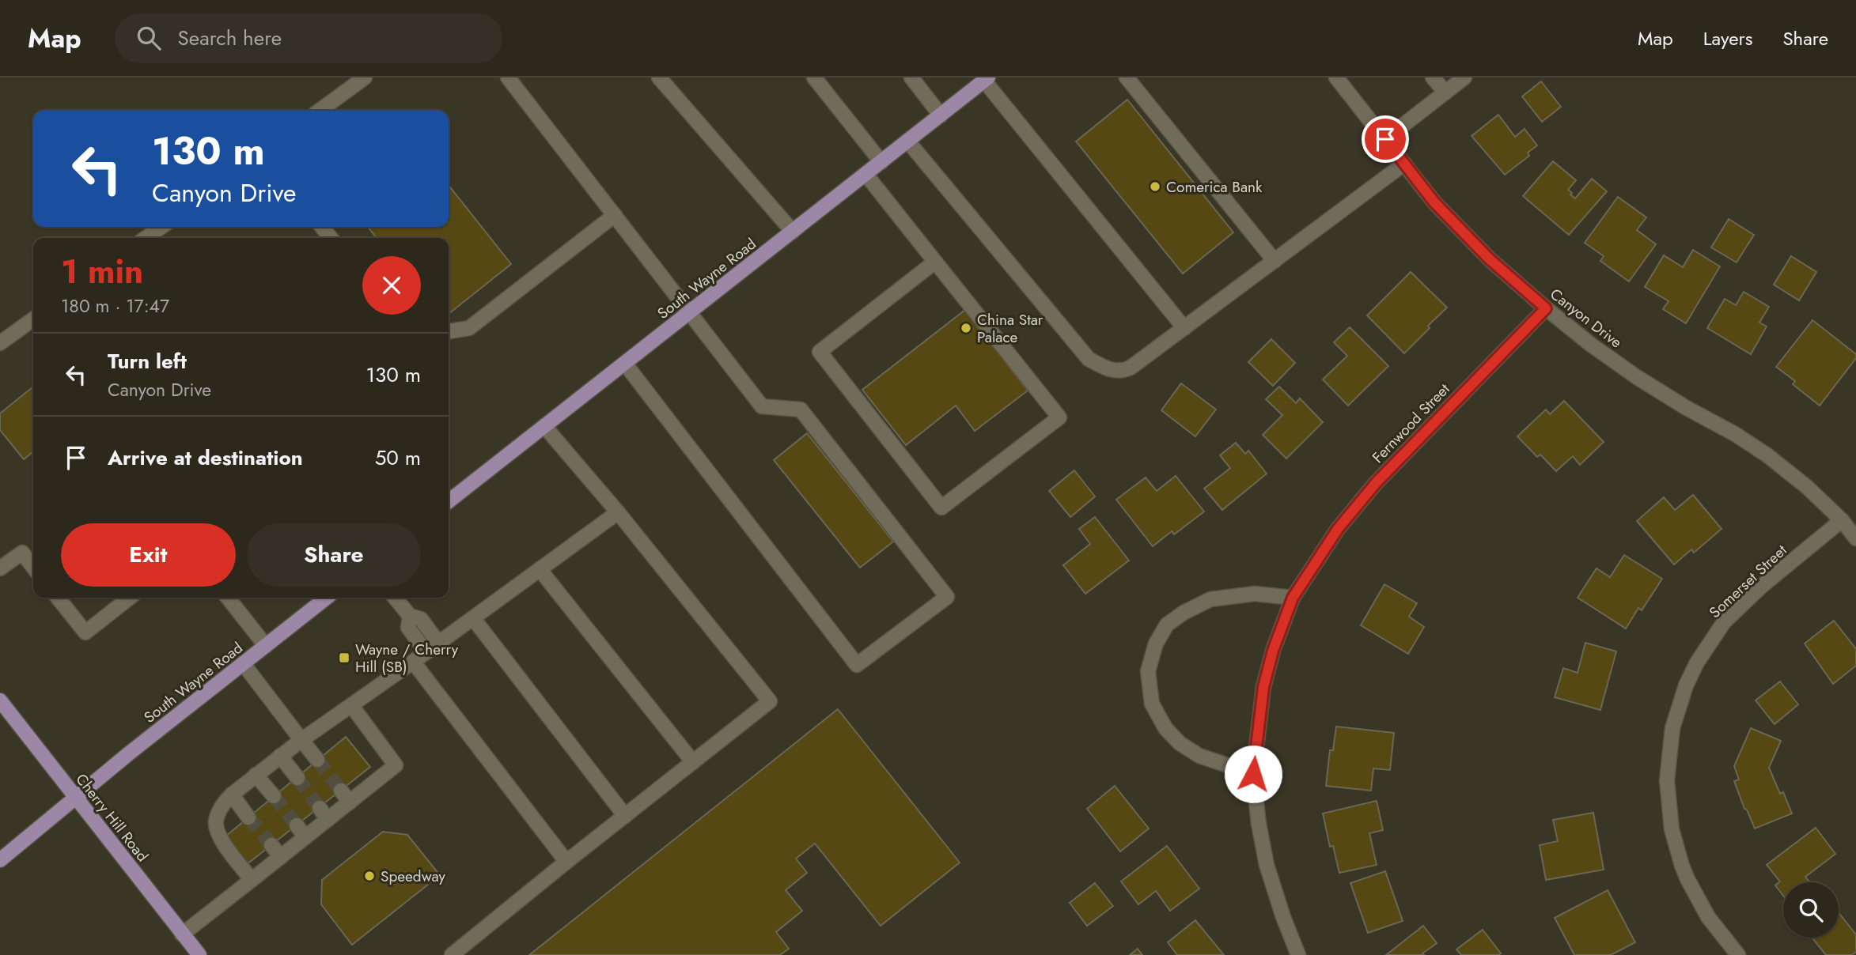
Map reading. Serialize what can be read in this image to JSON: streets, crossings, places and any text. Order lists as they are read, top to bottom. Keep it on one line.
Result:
{"streets":{"main road":["South Wayne Road","Cherry Hill Road"],"street":["Canyon Drive","Fernwood Street","Somerset Street"]},"crossings":[["South Wayne Road","Cherry Hill Road"],["Canyon Drive","Fernwood Street"],["Canyon Drive","Somerset Street"]],"places":{"other":["Comerica Bank","China Star Palace","Speedway"],"transit":["Wayne / Cherry Hill (SB)"]},"page":{"header":"Map","search":"Search here","nav":["Map","Layers","Share"],"turn":["130 m","Canyon Drive"],"heading":["1 min","180 m · 17:47"],"list":[{"name":"Turn left","note":"Canyon Drive","value":"130 m"},{"name":"Arrive at destination","value":"50 m"}],"buttons":["Exit","Share"]}}
